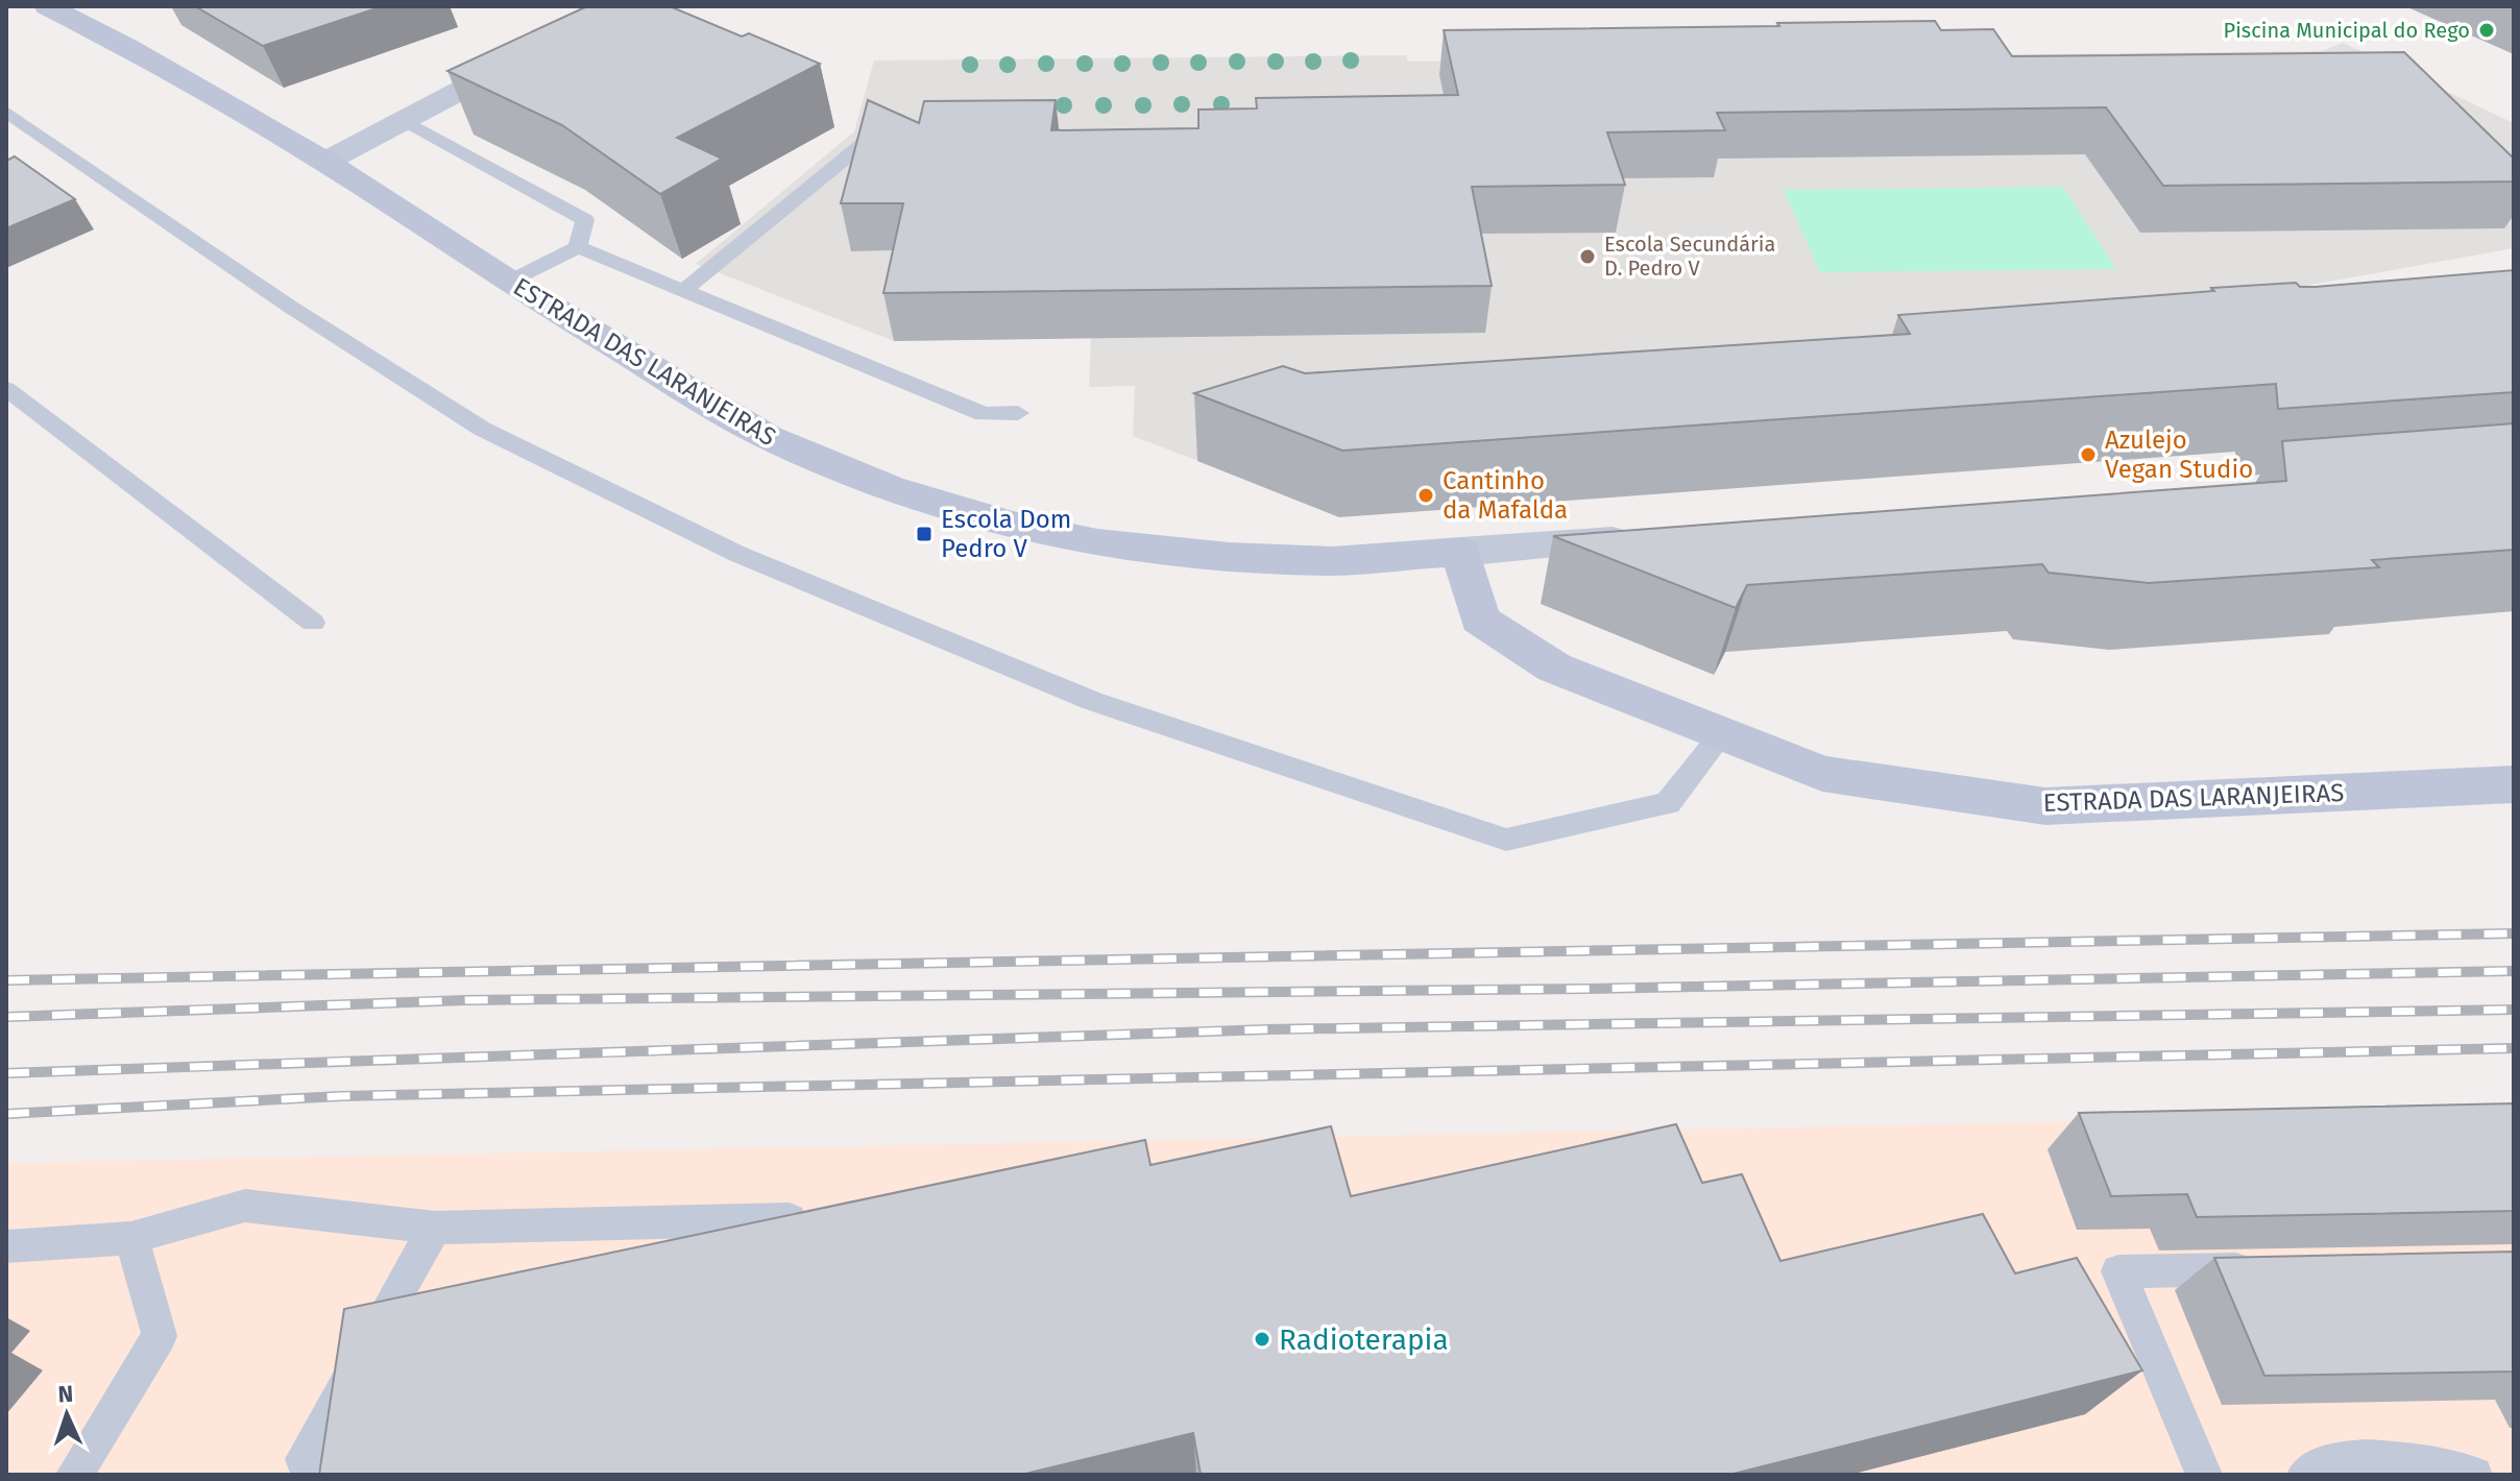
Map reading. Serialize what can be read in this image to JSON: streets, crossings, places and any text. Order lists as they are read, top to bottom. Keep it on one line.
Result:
{"streets":{"main road":["ESTRADA DAS LARANJEIRAS"]},"places":{"other":["Piscina Municipal do Rego","Escola Secundária D. Pedro V","Azulejo Vegan Studio","Cantinho da Mafalda","Radioterapia"],"transit":["Escola Dom Pedro V"]},"north":"top"}
